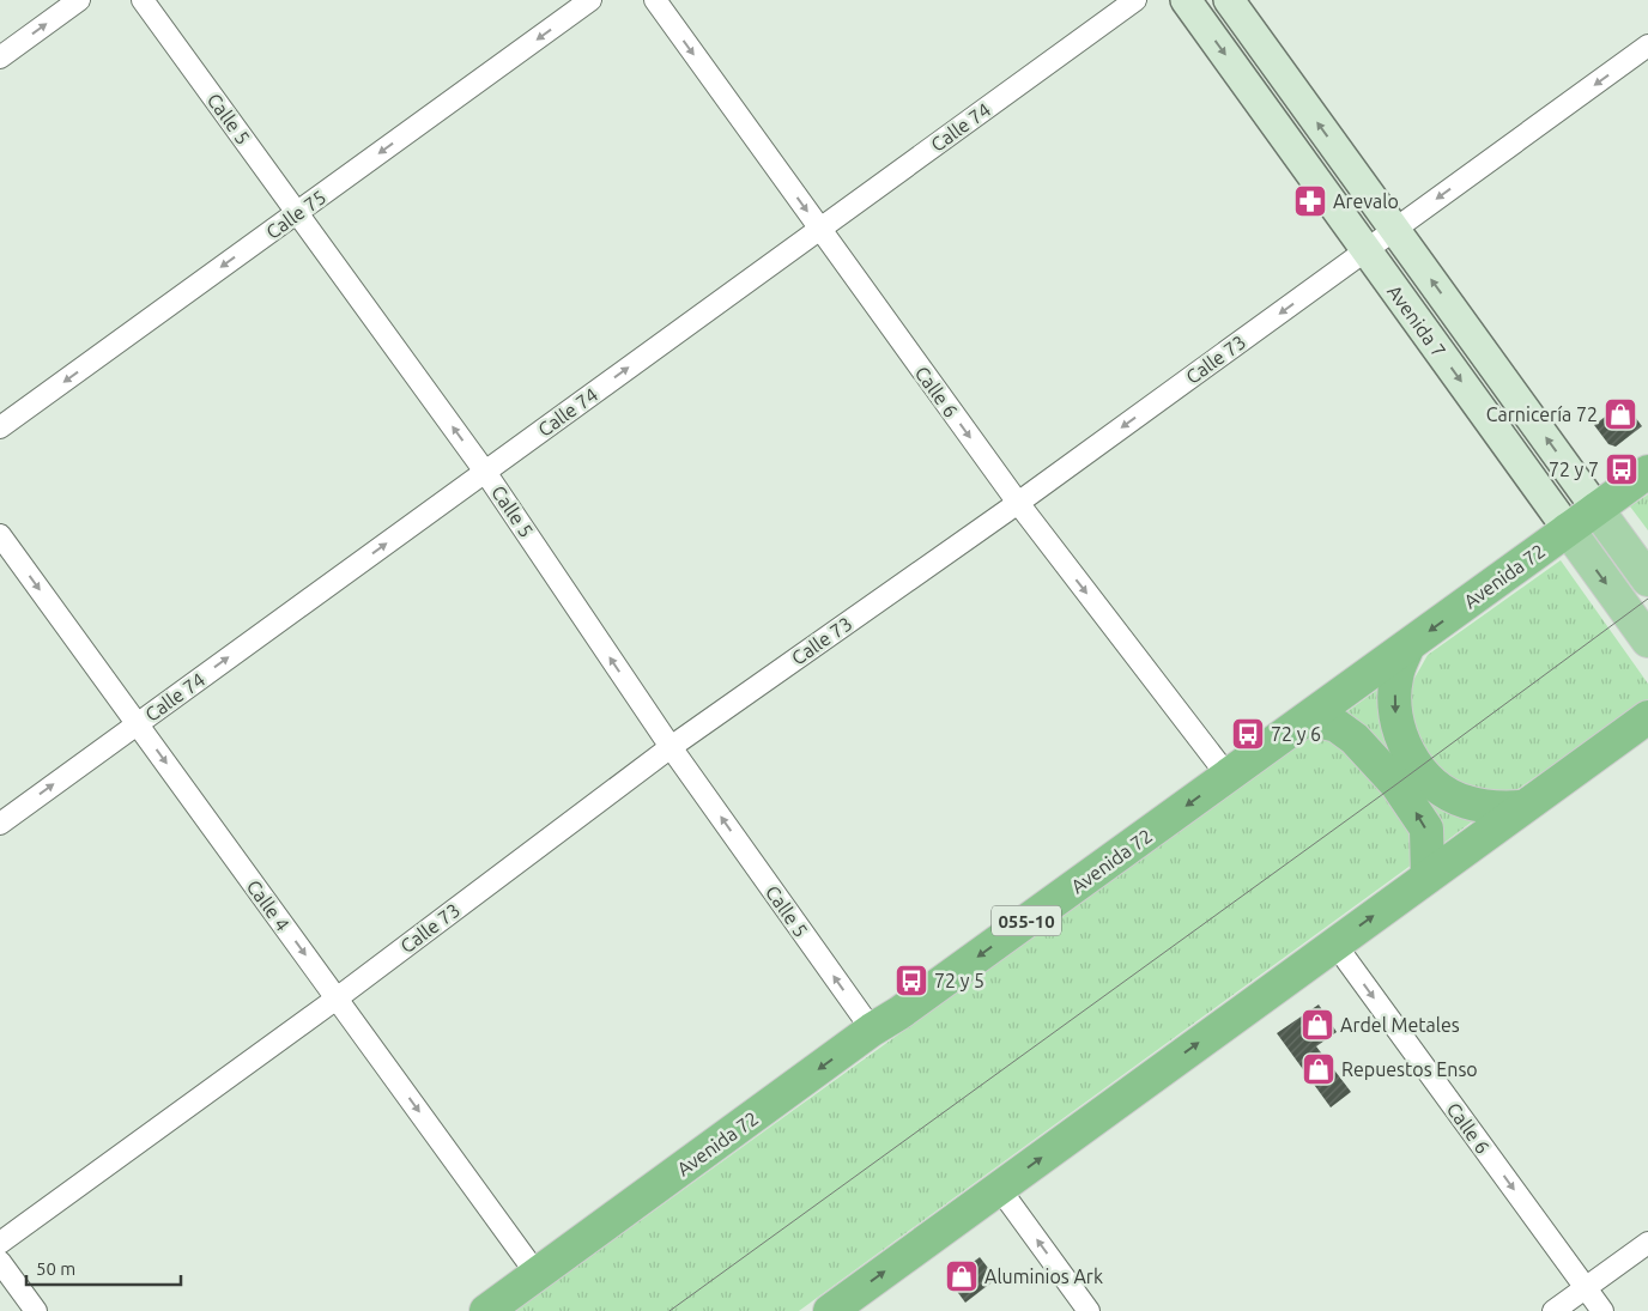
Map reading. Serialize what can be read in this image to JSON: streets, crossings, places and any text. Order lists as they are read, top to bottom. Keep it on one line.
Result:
{"streets":{"highway":["Avenida 72","055-10"],"main road":["Avenida 7"],"street":["Calle 5","Calle 74","Calle 75","Calle 73","Calle 6","Calle 4"]},"crossings":[["Calle 5","Calle 74"],["Calle 5","Calle 75"],["Calle 5","Calle 73"],["Calle 5","Avenida 72"],["Calle 74","Calle 6"],["Calle 74","Calle 4"],["Avenida 7","Calle 73"],["Avenida 7","Avenida 72"],["Calle 73","Calle 6"],["Calle 73","Calle 4"],["Calle 6","Avenida 72"],["Avenida 72","Calle 4"]],"one_way":["Calle 5","Calle 74","Calle 75","Calle 73","Calle 6","Calle 4"],"places":{"pharmacy":["Arevalo"],"shop":["Carnicería 72","Ardel Metales","Repuestos Enso","Aluminios Ark"],"bus stop":["72 y 7","72 y 6","72 y 5"]},"scale_bar":"50 m"}
